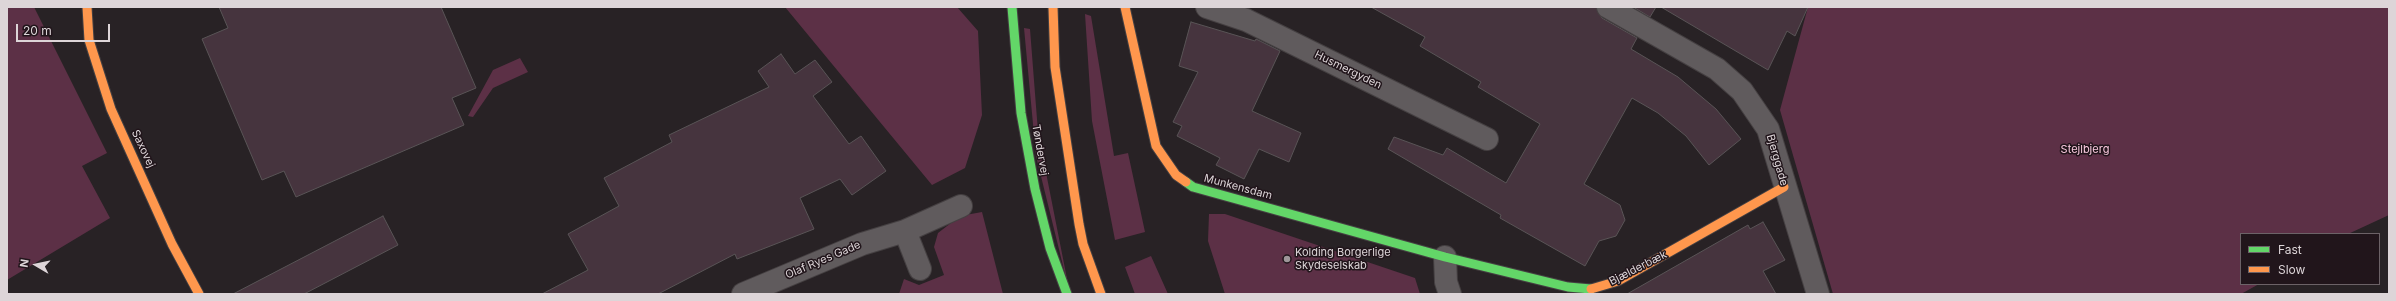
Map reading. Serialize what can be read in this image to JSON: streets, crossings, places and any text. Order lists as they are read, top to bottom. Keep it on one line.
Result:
{"streets":{"street":["Husmergyden","Saxovej","Tøndervej","Bjerggade","Munkensdam","Olaf Ryes Gade","Bjælderbæk"]},"crossings":[["Bjerggade","Bjælderbæk"],["Munkensdam","Bjælderbæk"]],"parks":["Stejlbjerg"],"places":["Kolding Borgerlige Skydeselskab"],"legend":["Fast","Slow"],"scale_bar":"20 m","north":"left"}
